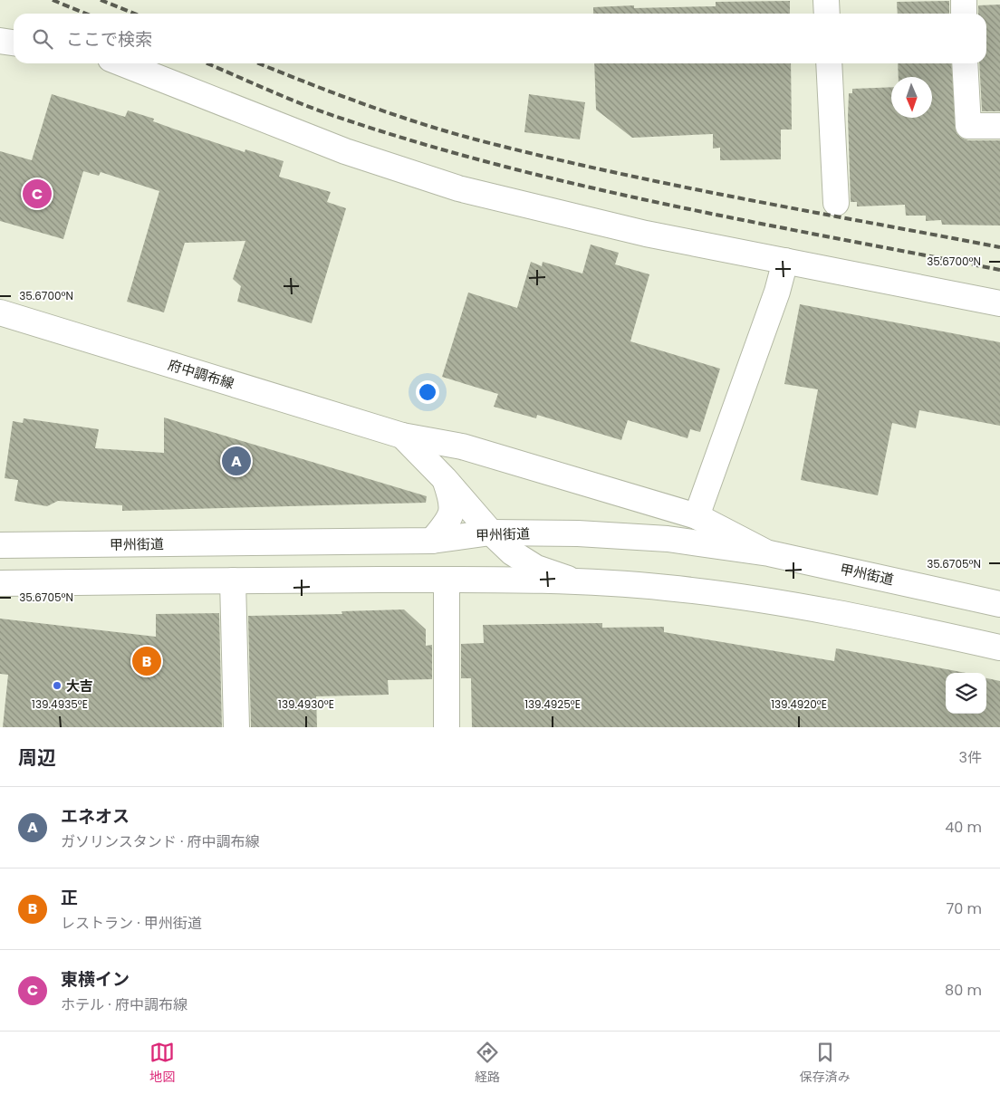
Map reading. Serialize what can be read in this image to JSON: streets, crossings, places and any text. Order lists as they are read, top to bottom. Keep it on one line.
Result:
{"streets":{"main road":["府中調布線","甲州街道"]},"crossings":[["府中調布線","甲州街道"]],"places":["大吉"],"north":"bottom","page":{"search":"ここで検索","pins":["C","A","B"],"heading":["周辺","3件"],"list":[{"mark":"A","name":"エネオス","note":"ガソリンスタンド · 府中調布線","value":"40 m"},{"mark":"B","name":"正","note":"レストラン · 甲州街道","value":"70 m"},{"mark":"C","name":"東横イン","note":"ホテル · 府中調布線","value":"80 m"}],"nav":["地図","経路","保存済み"]},"coordinates":["35.6700°N","35.6705°N","139.4935°E","139.4930°E","139.4925°E","139.4920°E"]}
